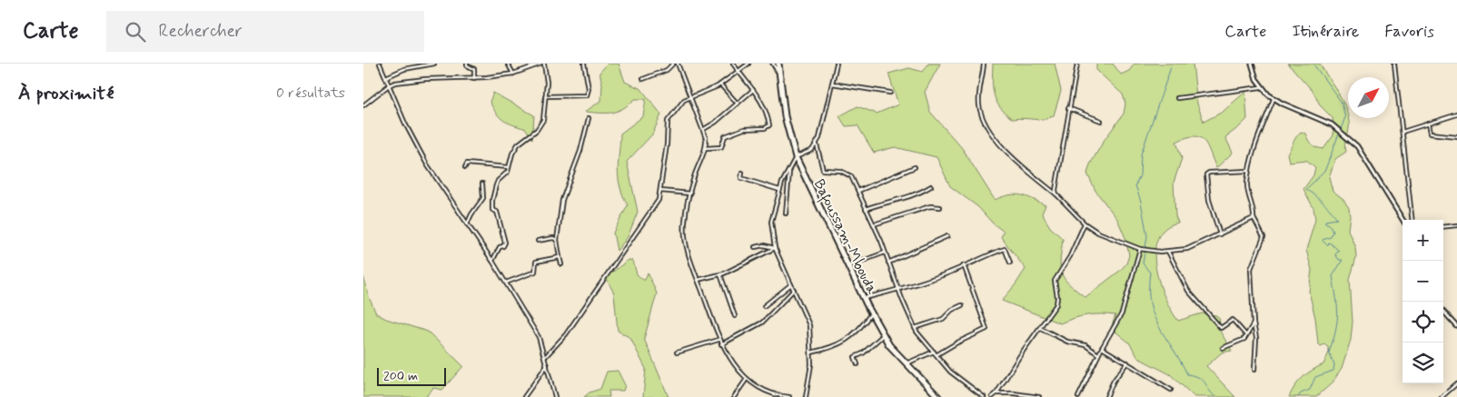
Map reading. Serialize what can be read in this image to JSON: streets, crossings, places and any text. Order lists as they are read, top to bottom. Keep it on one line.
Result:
{"streets":{"highway":["Bafoussam-Mbouda"]},"scale_bar":"200 m","north":"top right","page":{"header":"Carte","search":"Rechercher","nav":["Carte","Itinéraire","Favoris"],"heading":["À proximité","0 résultats"],"map_buttons":["+","−"],"scale":"200 m"}}
